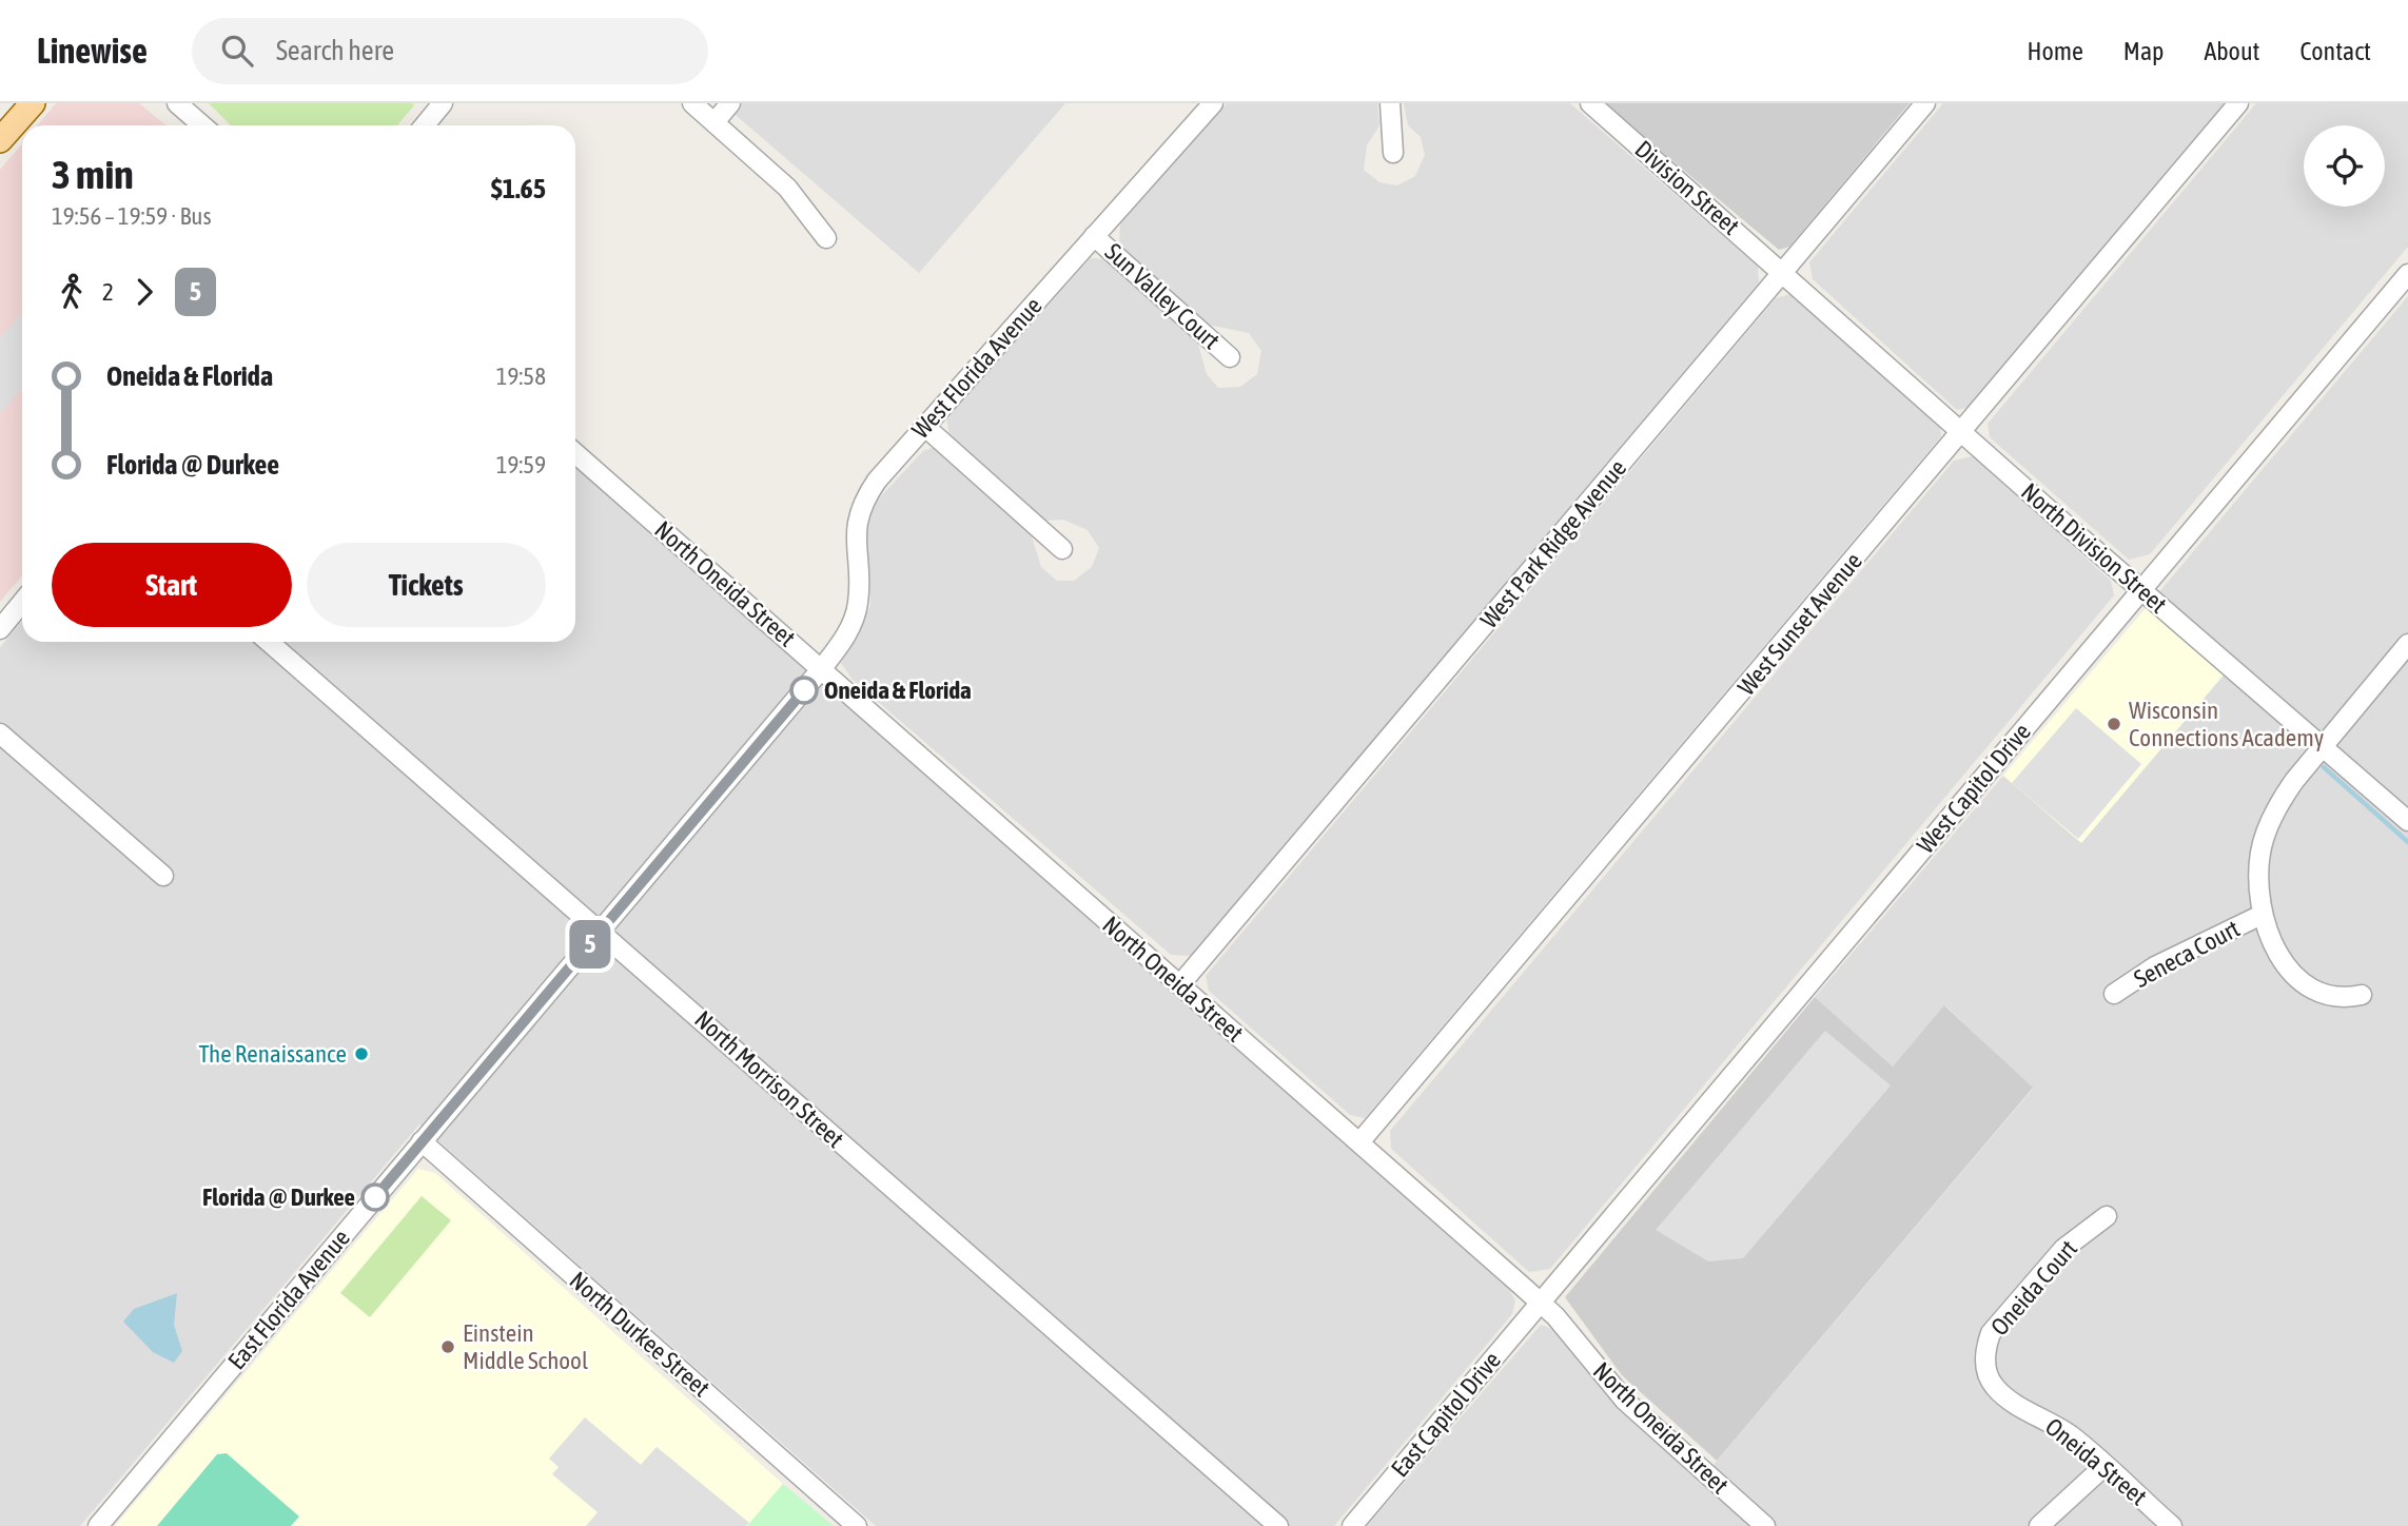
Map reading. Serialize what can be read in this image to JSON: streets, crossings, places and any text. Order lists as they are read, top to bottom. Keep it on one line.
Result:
{"streets":{"street":["Division Street","Sun Valley Court","West Florida Avenue","West Park Ridge Avenue","North Division Street","North Oneida Street","West Sunset Avenue","West Capitol Drive","Seneca Court","North Morrison Street","Oneida Court","East Florida Avenue","North Durkee Street","East Capitol Drive","Oneida Street"]},"crossings":[["Division Street","West Park Ridge Avenue"],["Division Street","North Division Street"],["Sun Valley Court","West Florida Avenue"],["West Florida Avenue","North Oneida Street"],["West Florida Avenue","East Florida Avenue"],["West Park Ridge Avenue","North Division Street"],["West Park Ridge Avenue","North Oneida Street"],["North Division Street","West Sunset Avenue"],["North Division Street","West Capitol Drive"],["North Oneida Street","West Sunset Avenue"],["North Oneida Street","West Capitol Drive"],["North Oneida Street","East Florida Avenue"],["North Oneida Street","East Capitol Drive"],["West Capitol Drive","East Capitol Drive"],["North Morrison Street","East Florida Avenue"],["Oneida Court","Oneida Street"],["East Florida Avenue","North Durkee Street"]],"places":["Oneida & Florida","Wisconsin Connections Academy","The Renaissance","Florida @ Durkee","Einstein Middle School"],"lines":["bus line 5"],"page":{"header":"Linewise","search":"Search here","nav":["Home","Map","About","Contact"],"on_map":"5","heading":["3 min","19:56 – 19:59 · Bus","$1.65"],"legs":["2","5"],"list":[{"name":"Oneida & Florida","value":"19:58"},{"name":"Florida @ Durkee","value":"19:59"}],"buttons":["Start","Tickets"]}}
